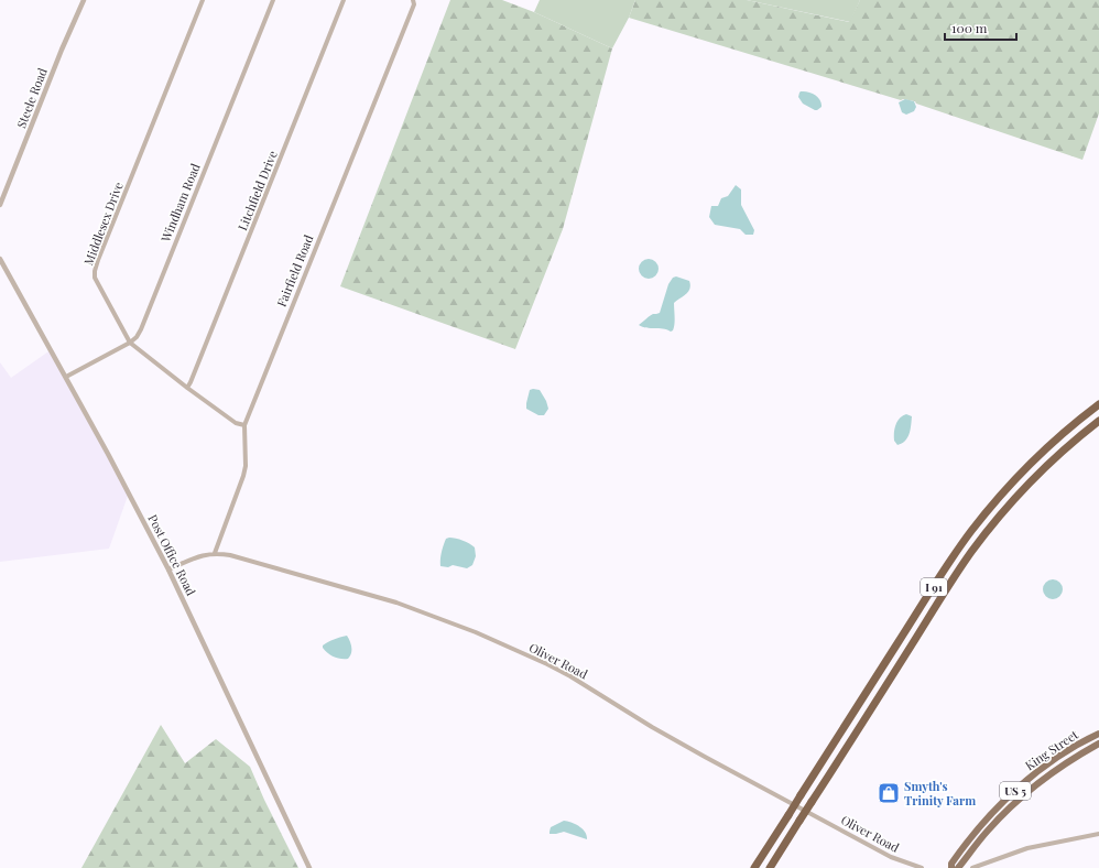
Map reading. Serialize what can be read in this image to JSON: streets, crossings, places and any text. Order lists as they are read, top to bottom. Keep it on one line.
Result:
{"streets":{"highway":["I 91"],"main road":["King Street","US 5"],"street":["Steele Road","Litchfield Drive","Windham Road","Middlesex Drive","Fairfield Road","Post Office Road","Oliver Road"]},"crossings":[["Litchfield Drive","Middlesex Drive"],["Windham Road","Middlesex Drive"],["Windham Road","Post Office Road"],["Middlesex Drive","Fairfield Road"],["Fairfield Road","Oliver Road"],["Post Office Road","Oliver Road"]],"places":{"shop":["Smyth's Trinity Farm"]},"scale_bar":"100 m"}
